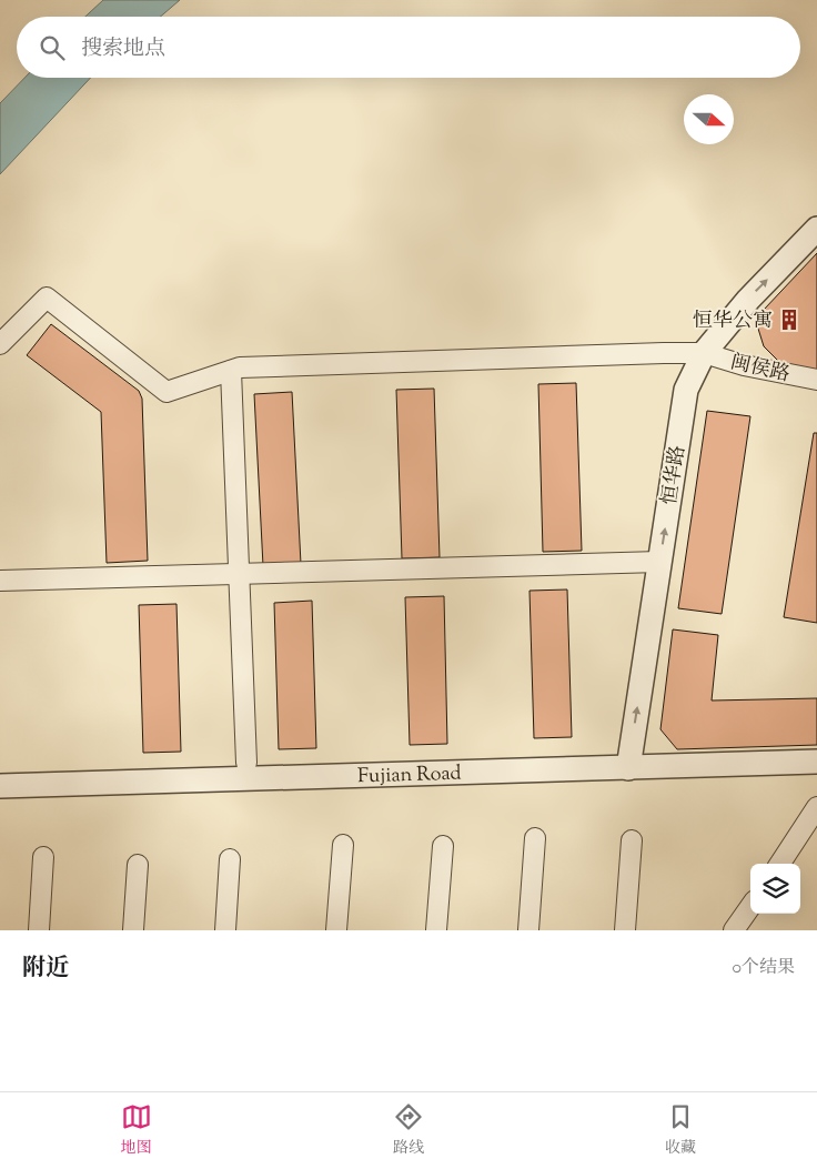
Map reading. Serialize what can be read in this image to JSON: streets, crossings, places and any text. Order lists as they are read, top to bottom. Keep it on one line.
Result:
{"streets":{"street":["闽侯路","恒华路","Fujian Road"]},"crossings":[["闽侯路","恒华路"],["恒华路","Fujian Road"]],"one_way":["恒华路"],"places":{"building":["恒华公寓"]},"north":"right","page":{"search":"搜索地点","heading":["附近","0个结果"],"nav":["地图","路线","收藏"]}}
